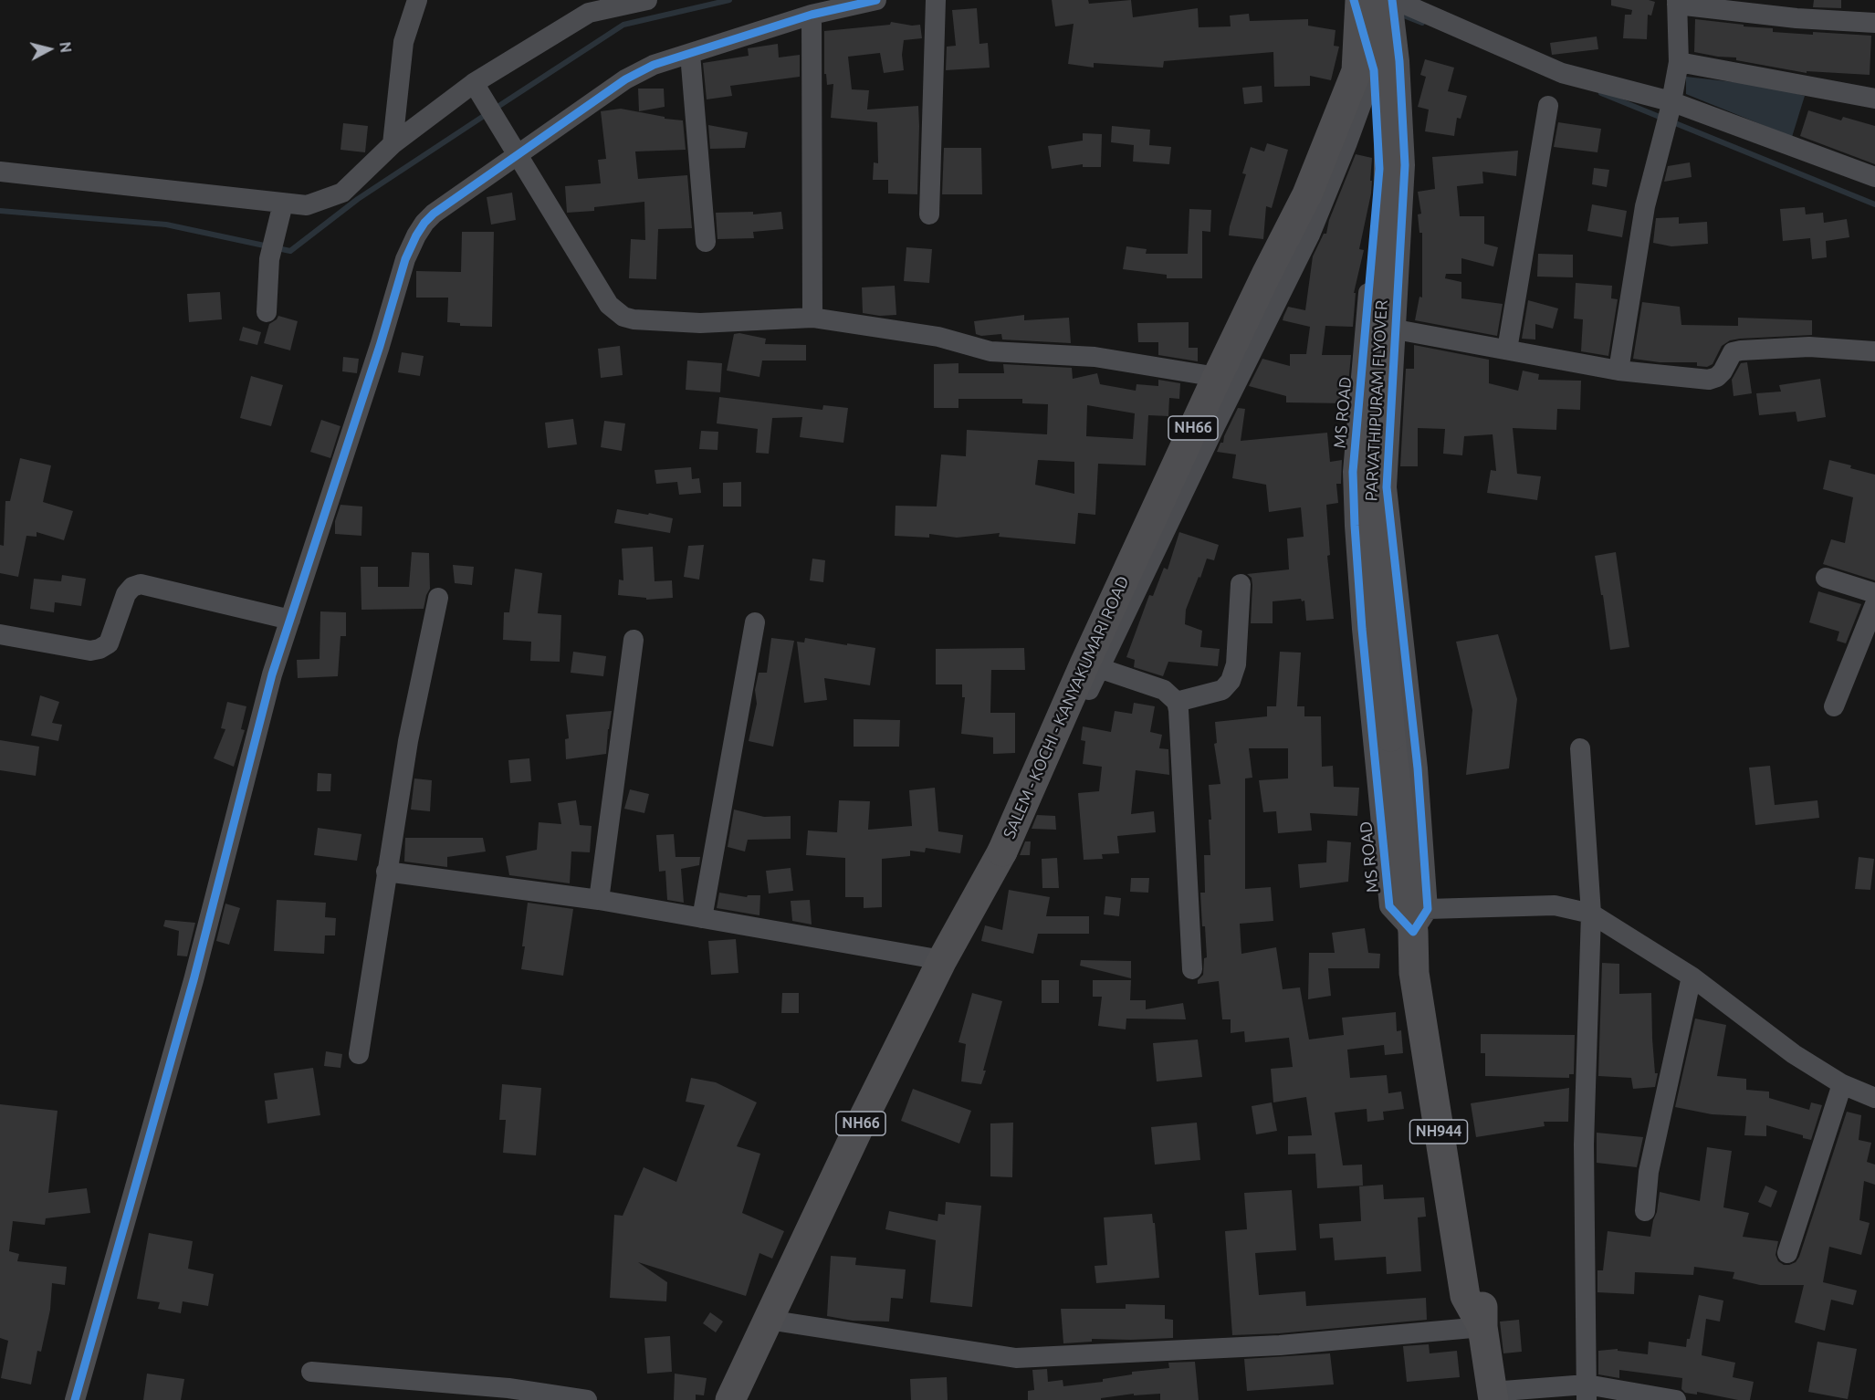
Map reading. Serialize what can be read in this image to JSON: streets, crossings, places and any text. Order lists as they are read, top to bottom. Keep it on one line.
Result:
{"streets":{"highway":["PARVATHIPURAM FLYOVER","NH66","SALEM - KOCHI - KANYAKUMARI ROAD","NH944"],"street":["MS ROAD"]},"crossings":[["PARVATHIPURAM FLYOVER","MS ROAD"],["PARVATHIPURAM FLYOVER","NH944"],["MS ROAD","SALEM - KOCHI - KANYAKUMARI ROAD"],["MS ROAD","NH944"]],"north":"right"}
